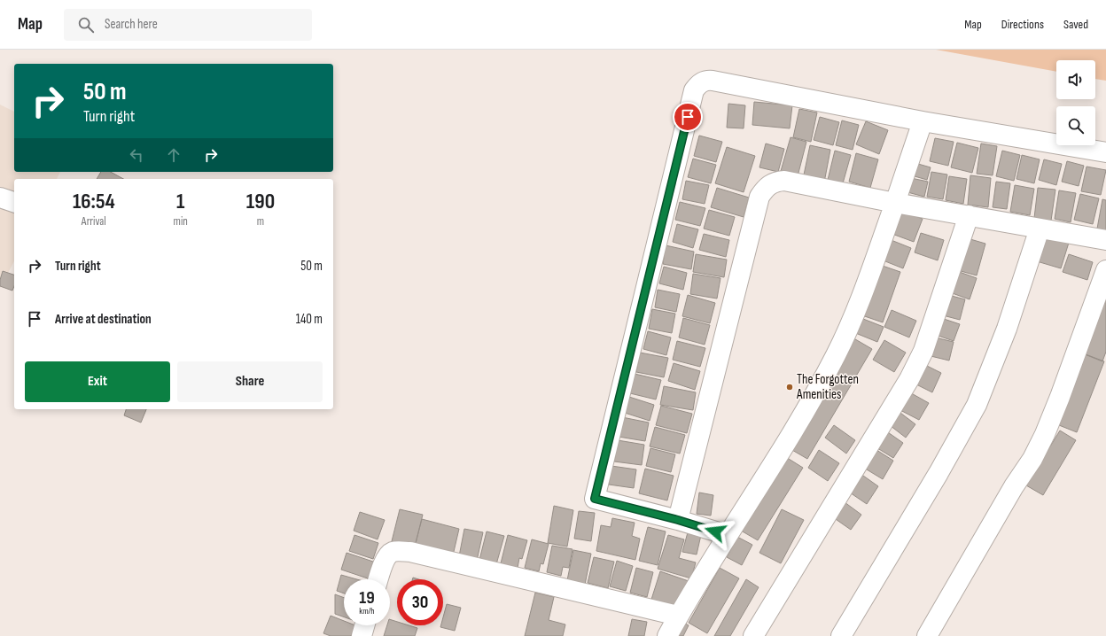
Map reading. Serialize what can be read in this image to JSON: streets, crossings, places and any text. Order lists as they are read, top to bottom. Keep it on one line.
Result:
{"places":["The Forgotten Amenities"],"page":{"header":"Map","search":"Search here","nav":["Map","Directions","Saved"],"turn":["50 m","Turn right"],"eta":["16:54","Arrival","1","min","190","m"],"list":[{"name":"Turn right","value":"50 m"},{"name":"Arrive at destination","value":"140 m"}],"buttons":["Exit","Share"],"speed":"19 km/h","limit":"30"}}
